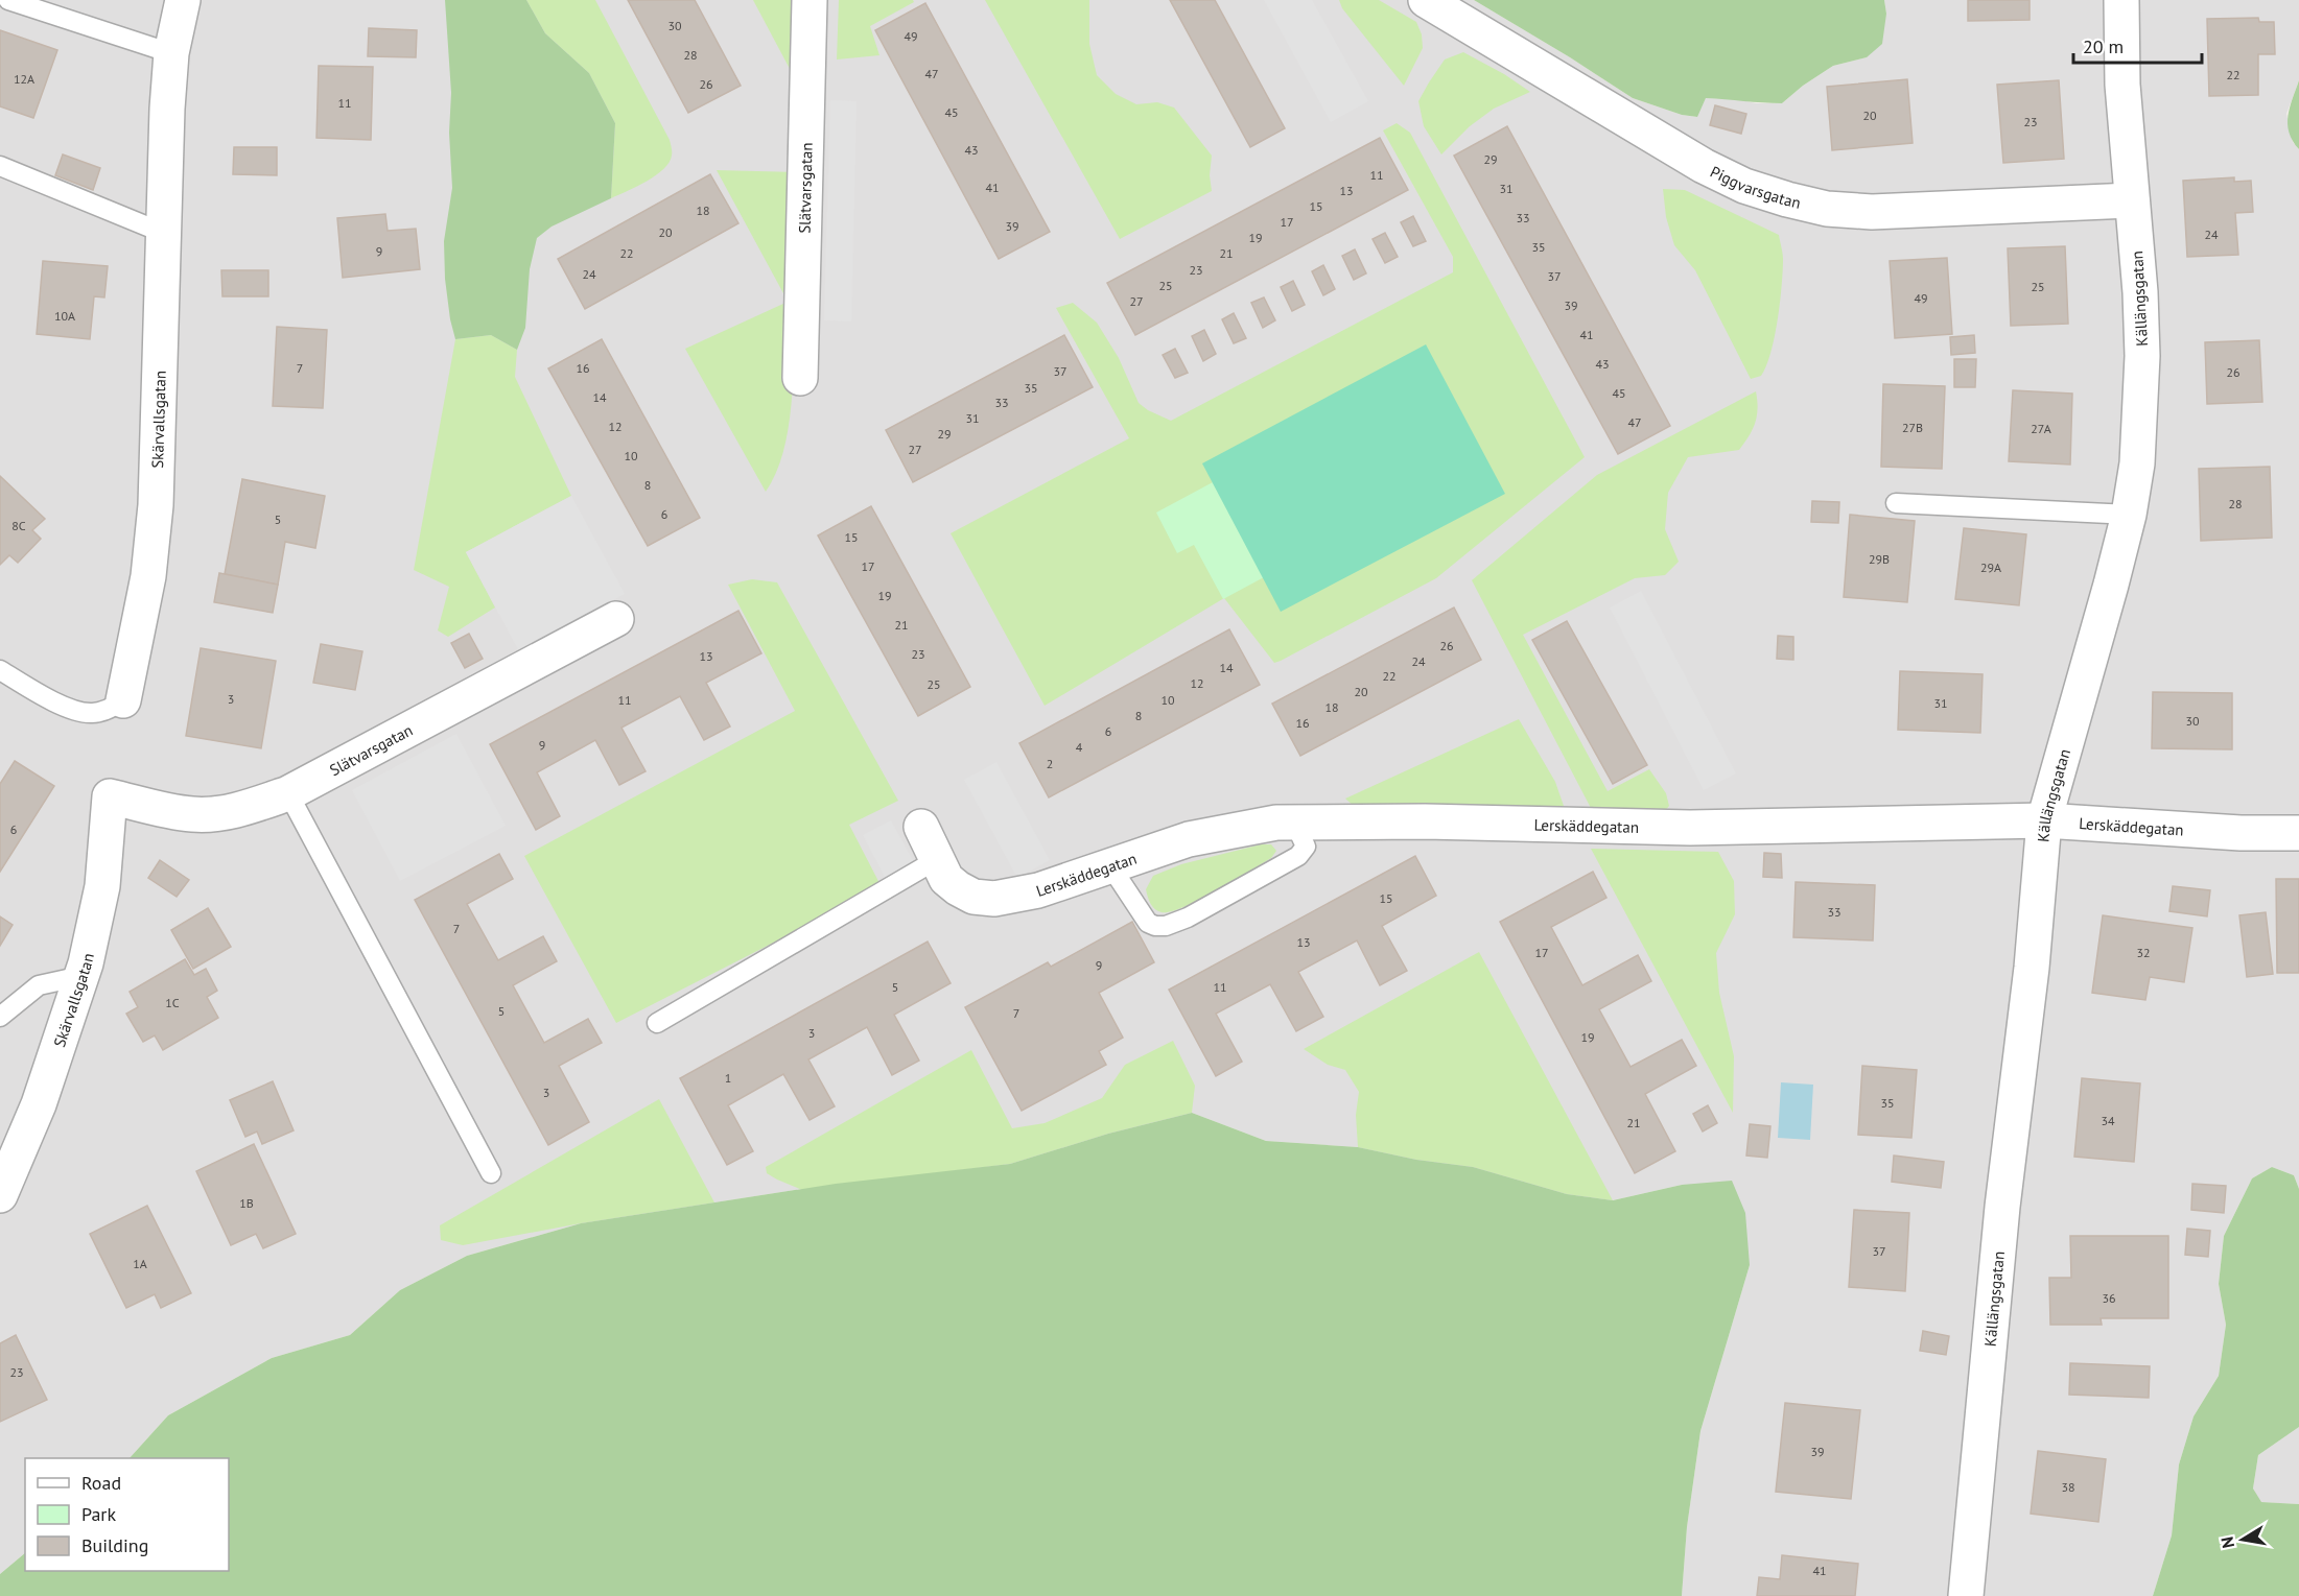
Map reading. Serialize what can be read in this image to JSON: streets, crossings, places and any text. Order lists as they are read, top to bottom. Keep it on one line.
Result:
{"streets":{"street":["Piggvarsgatan","Slätvarsgatan","Källängsgatan","Skärvallsgatan","Lerskäddegatan"]},"crossings":[["Piggvarsgatan","Källängsgatan"],["Slätvarsgatan","Skärvallsgatan"],["Källängsgatan","Lerskäddegatan"]],"house_numbers":["30","49","28","47","22","12A","26","11","45","20","23","43","29","11","41","31","13","15","18","33","17","39","20","24","19","35","9","22","21","23","24","37","25","25","49","27","39","10A","41","43","7","16","37","26","35","45","14","33","31","47","12","27B","27A","29","27","10","8","28","6","5","8C","15","29B","17","29A","19","21","26","23","13","24","14","22","12","25","20","3","11","10","31","18","8","30","16","6","9","4","2","6","15","33","7","13","17","32","9","5","11","1C","5","7","3","19","1","3","35","34","21","1B","37","1A","36","23","39","38","41"],"legend":["Road","Park","Building"],"scale_bar":"20 m","north":"left"}
